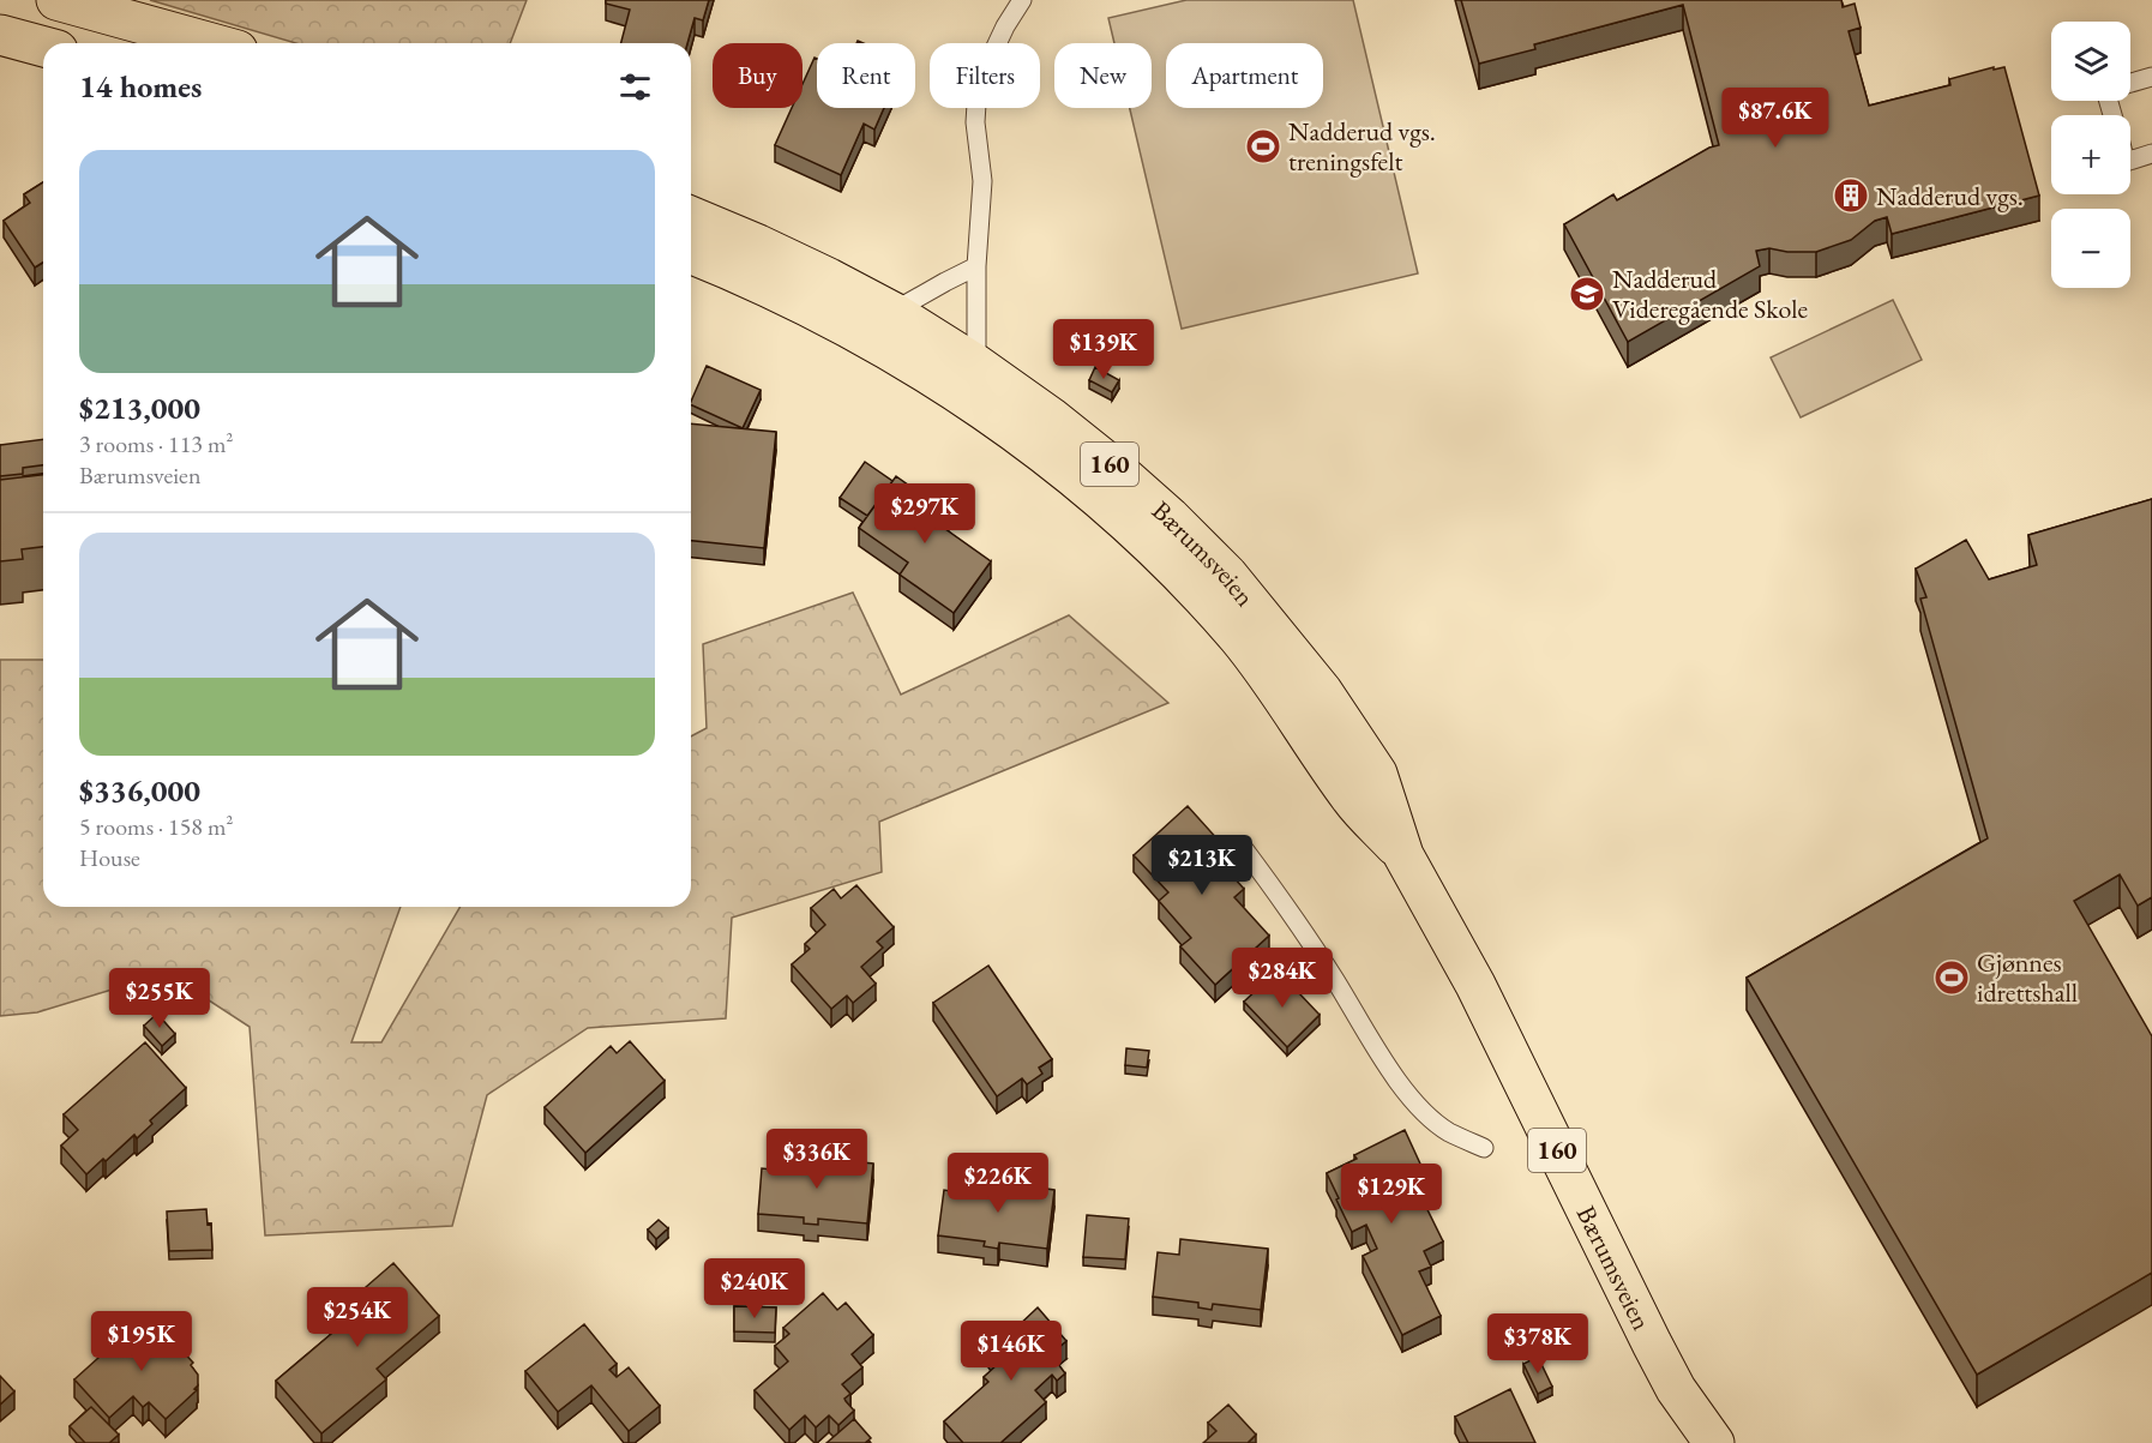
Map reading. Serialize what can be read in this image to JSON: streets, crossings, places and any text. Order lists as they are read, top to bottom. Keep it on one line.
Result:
{"streets":{"main road":["160","Bærumsveien"]},"places":{"sports":["Nadderud vgs. treningsfelt","Gjønnes idrettshall"],"building":["Nadderud vgs."],"school or university":["Nadderud Videregående Skole"]},"page":{"map_buttons":["+","−"],"chip":["Buy","Rent","Filters","New","Apartment"],"heading":"14 homes","price":["$87.6K","$139K","$297K","$213K","$284K","$255K","$336K","$226K","$129K","$240K","$254K","$195K","$378K","$146K"],"list":[{"name":"$213,000","note":"3 rooms · 113 m² · Bærumsveien"},{"name":"$336,000","note":"5 rooms · 158 m² · House"}]}}
